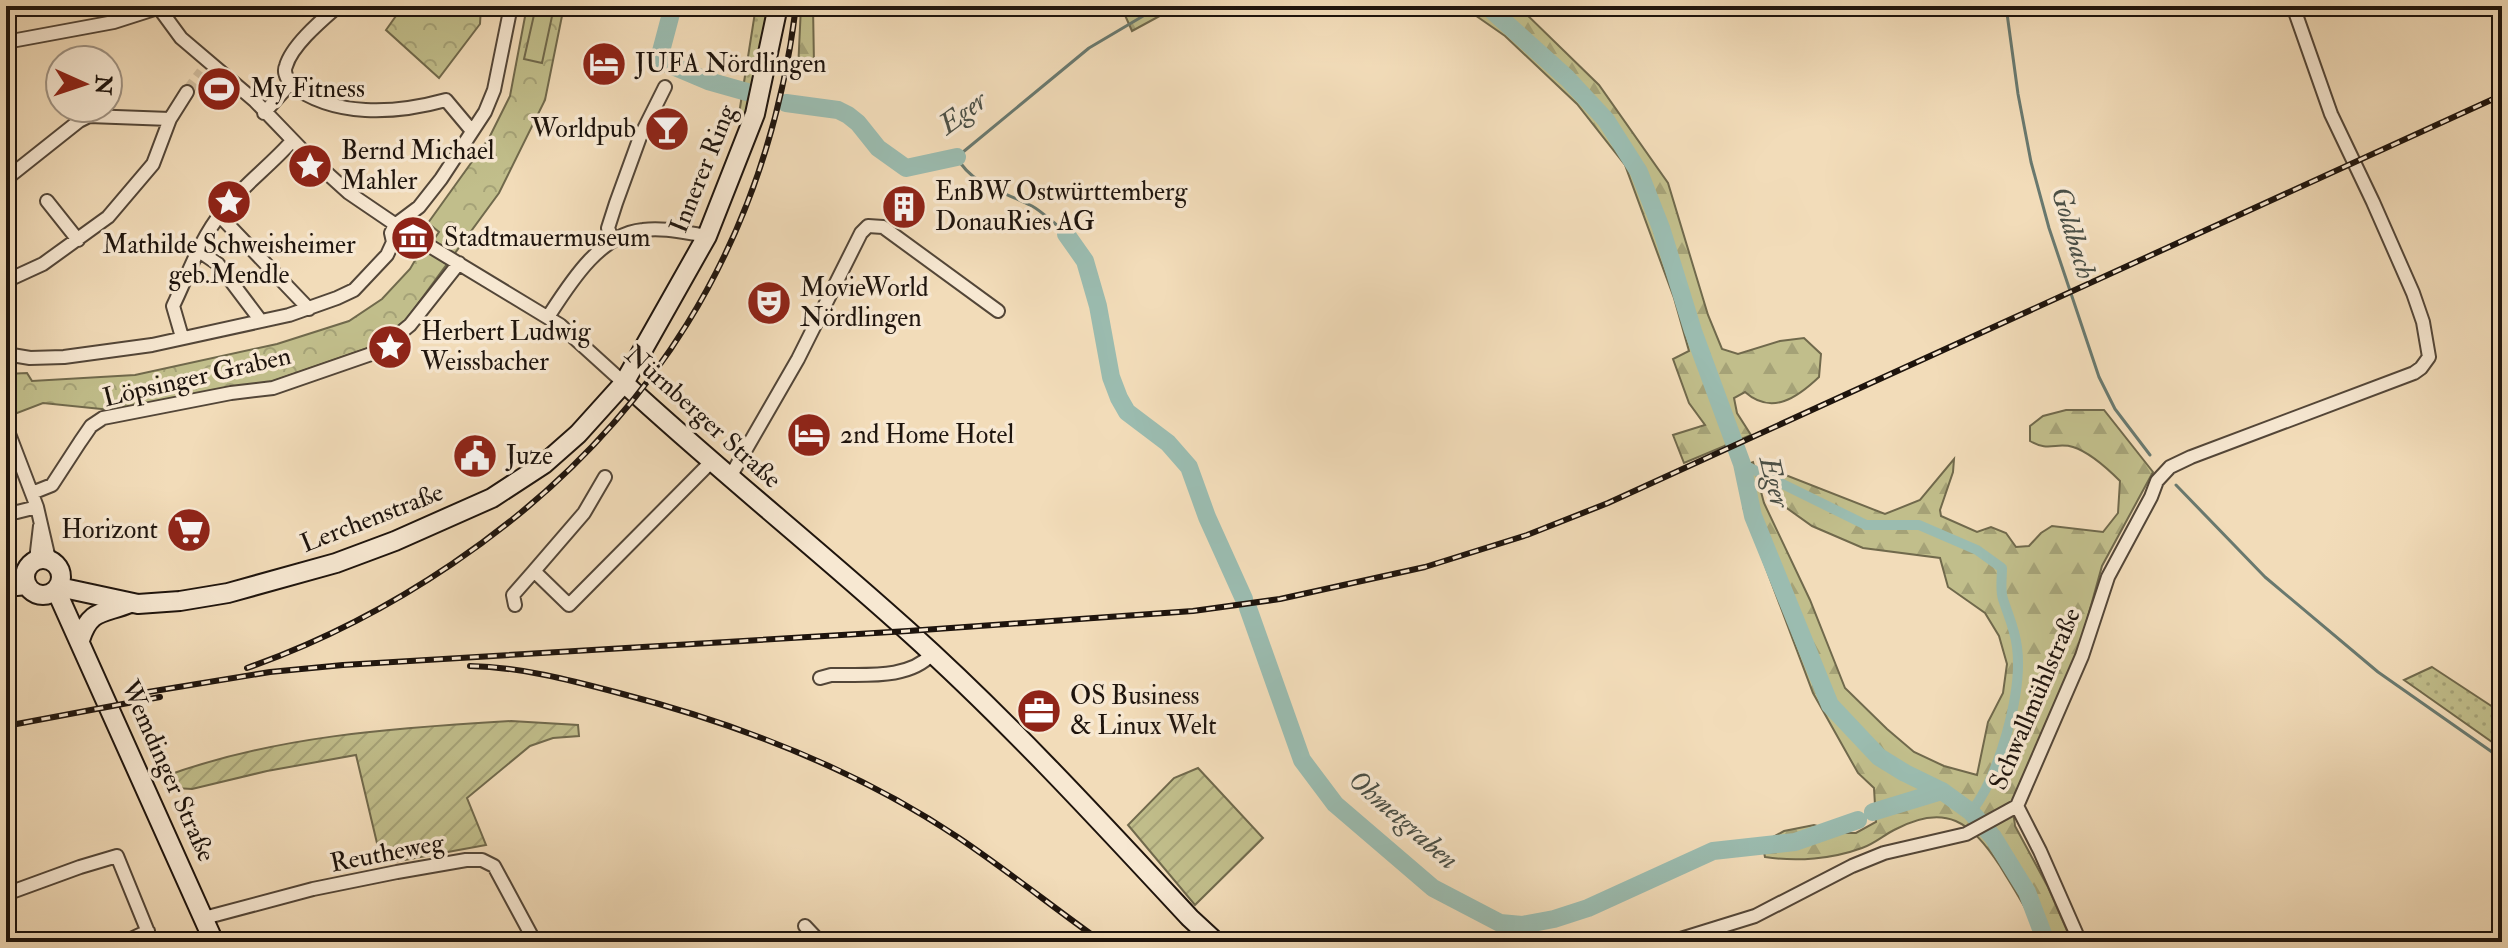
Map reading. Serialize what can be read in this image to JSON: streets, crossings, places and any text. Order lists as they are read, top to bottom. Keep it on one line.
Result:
{"streets":{"main road":["Innerer Ring","Nürnberger Straße","Lerchenstraße","Wemdinger Straße"],"street":["Löpsinger Graben","Schwallmühlstraße","Reutheweg"]},"crossings":[["Innerer Ring","Nürnberger Straße"],["Innerer Ring","Lerchenstraße"],["Löpsinger Graben","Nürnberger Straße"],["Nürnberger Straße","Lerchenstraße"],["Lerchenstraße","Wemdinger Straße"],["Wemdinger Straße","Reutheweg"]],"water":["Eger","Goldbach","Ohmetgraben"],"places":{"hotel":["JUFA Nördlingen","2nd Home Hotel"],"sports":["My Fitness"],"bar":["Worldpub"],"place":["Bernd Michael Mahler","Mathilde Schweisheimer geb.Mendle","Herbert Ludwig Weissbacher"],"building":["EnBW Ostwürttemberg DonauRies AG"],"museum":["Stadtmauermuseum"],"theatre":["MovieWorld Nördlingen"],"public building":["Juze"],"supermarket":["Horizont"],"office":["OS Business & Linux Welt"]},"north":"right"}
